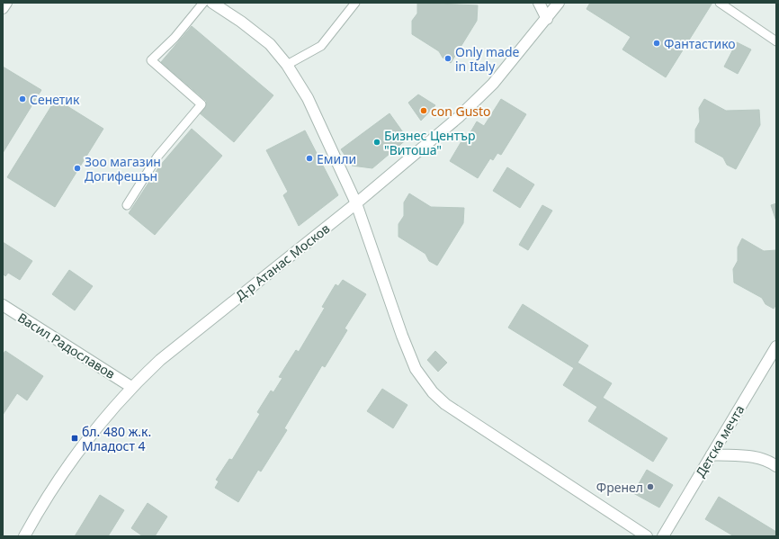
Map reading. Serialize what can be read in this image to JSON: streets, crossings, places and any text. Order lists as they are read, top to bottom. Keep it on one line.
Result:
{"streets":{"street":["Д-р Атанас Москов","Васил Радославов","Детска мечта"]},"crossings":[["Д-р Атанас Москов","Васил Радославов"]],"places":{"other":["Фантастико","Only made in Italy","Сенетик","con Gusto","Бизнес Център \"Витоша\"","Емили","Зоо магазин Догифешън","Френел"],"transit":["бл. 480 ж.к. Младост 4"]}}
